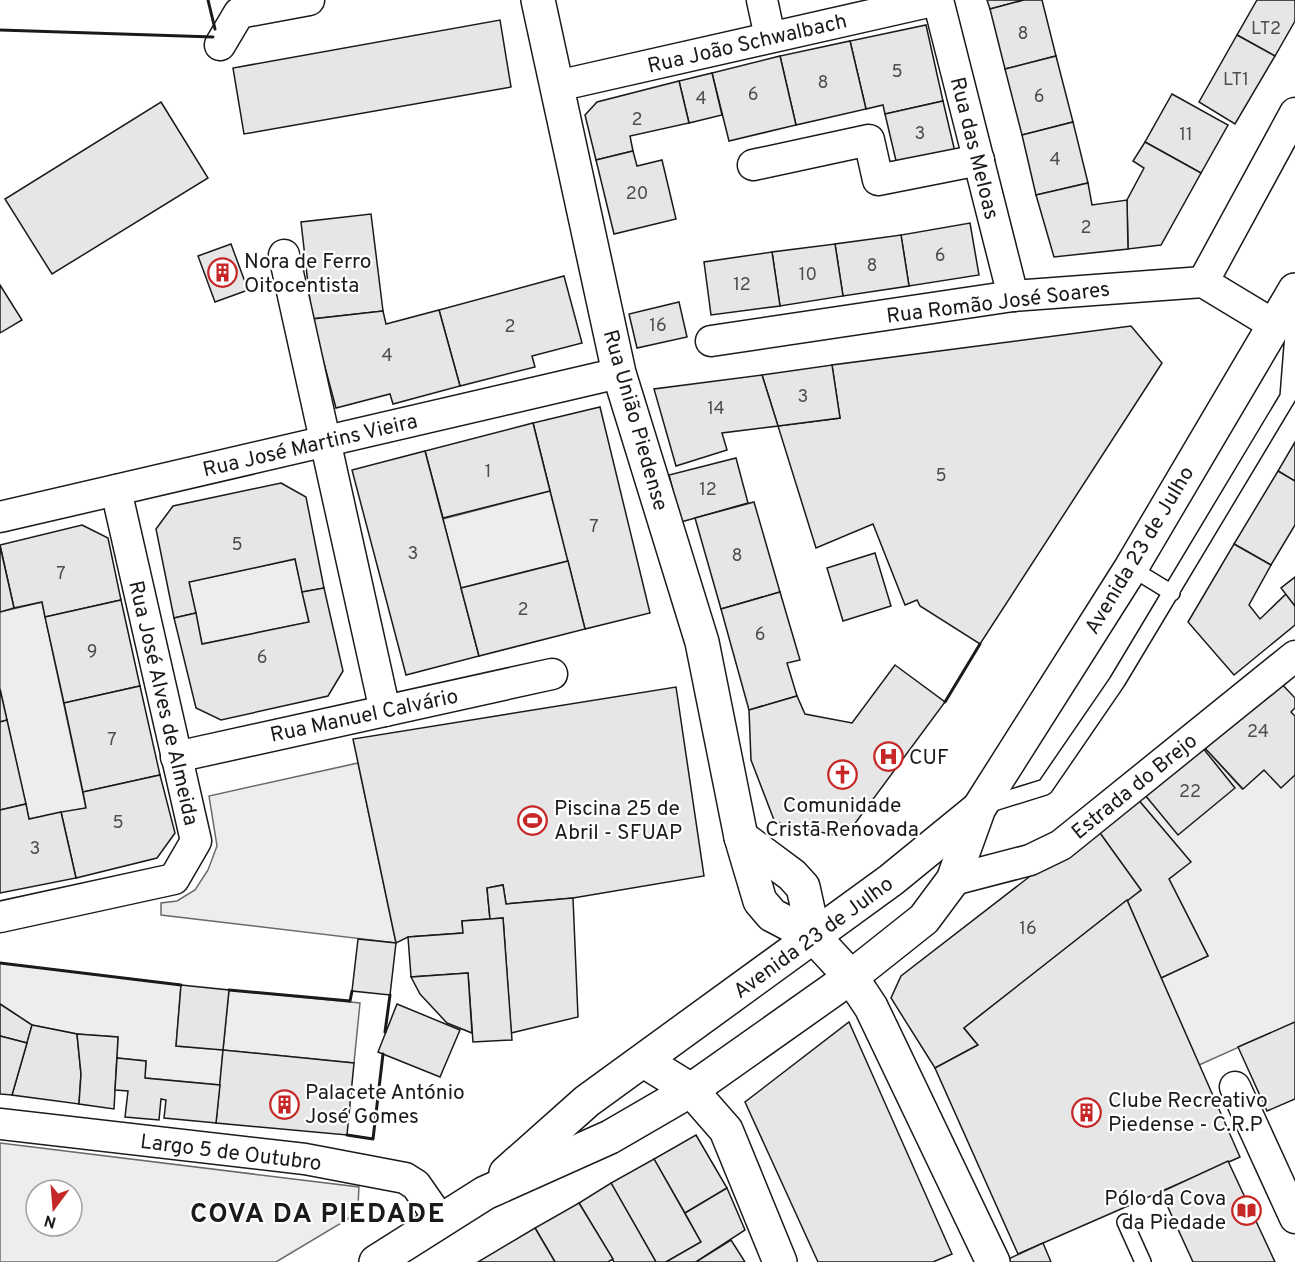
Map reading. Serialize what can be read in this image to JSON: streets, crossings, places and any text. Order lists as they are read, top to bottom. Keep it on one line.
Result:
{"streets":{"main road":["Rua União Piedense","Avenida 23 de Julho"],"street":["Rua João Schwalbach","Rua das Meloas","Rua Romão José Soares","Rua José Martins Vieira","Rua José Alves de Almeida","Rua Manuel Calvário","Estrada do Brejo","Largo 5 de Outubro"]},"crossings":[["Rua João Schwalbach","Rua das Meloas"],["Rua João Schwalbach","Rua União Piedense"],["Rua das Meloas","Rua Romão José Soares"],["Rua União Piedense","Rua José Martins Vieira"],["Rua União Piedense","Avenida 23 de Julho"],["Rua José Martins Vieira","Rua José Alves de Almeida"],["Avenida 23 de Julho","Estrada do Brejo"],["Rua José Alves de Almeida","Rua Manuel Calvário"]],"districts":["COVA DA PIEDADE"],"places":{"building":["Nora de Ferro Oitocentista","Palacete António José Gomes","Clube Recreativo Piedense - C.R.P"],"hospital":["CUF"],"church":["Comunidade Cristã Renovada"],"sports":["Piscina 25 de Abril - SFUAP"],"library":["Pólo da Cova da Piedade"]},"house_numbers":["LT2","8","5","LT1","8","6","6","4","2","3","11","4","20","2","6","8","10","12","16","2","4","3","14","1","5","12","7","5","3","8","7","2","6","9","6","24","7","22","5","3","16"],"north":"bottom"}
